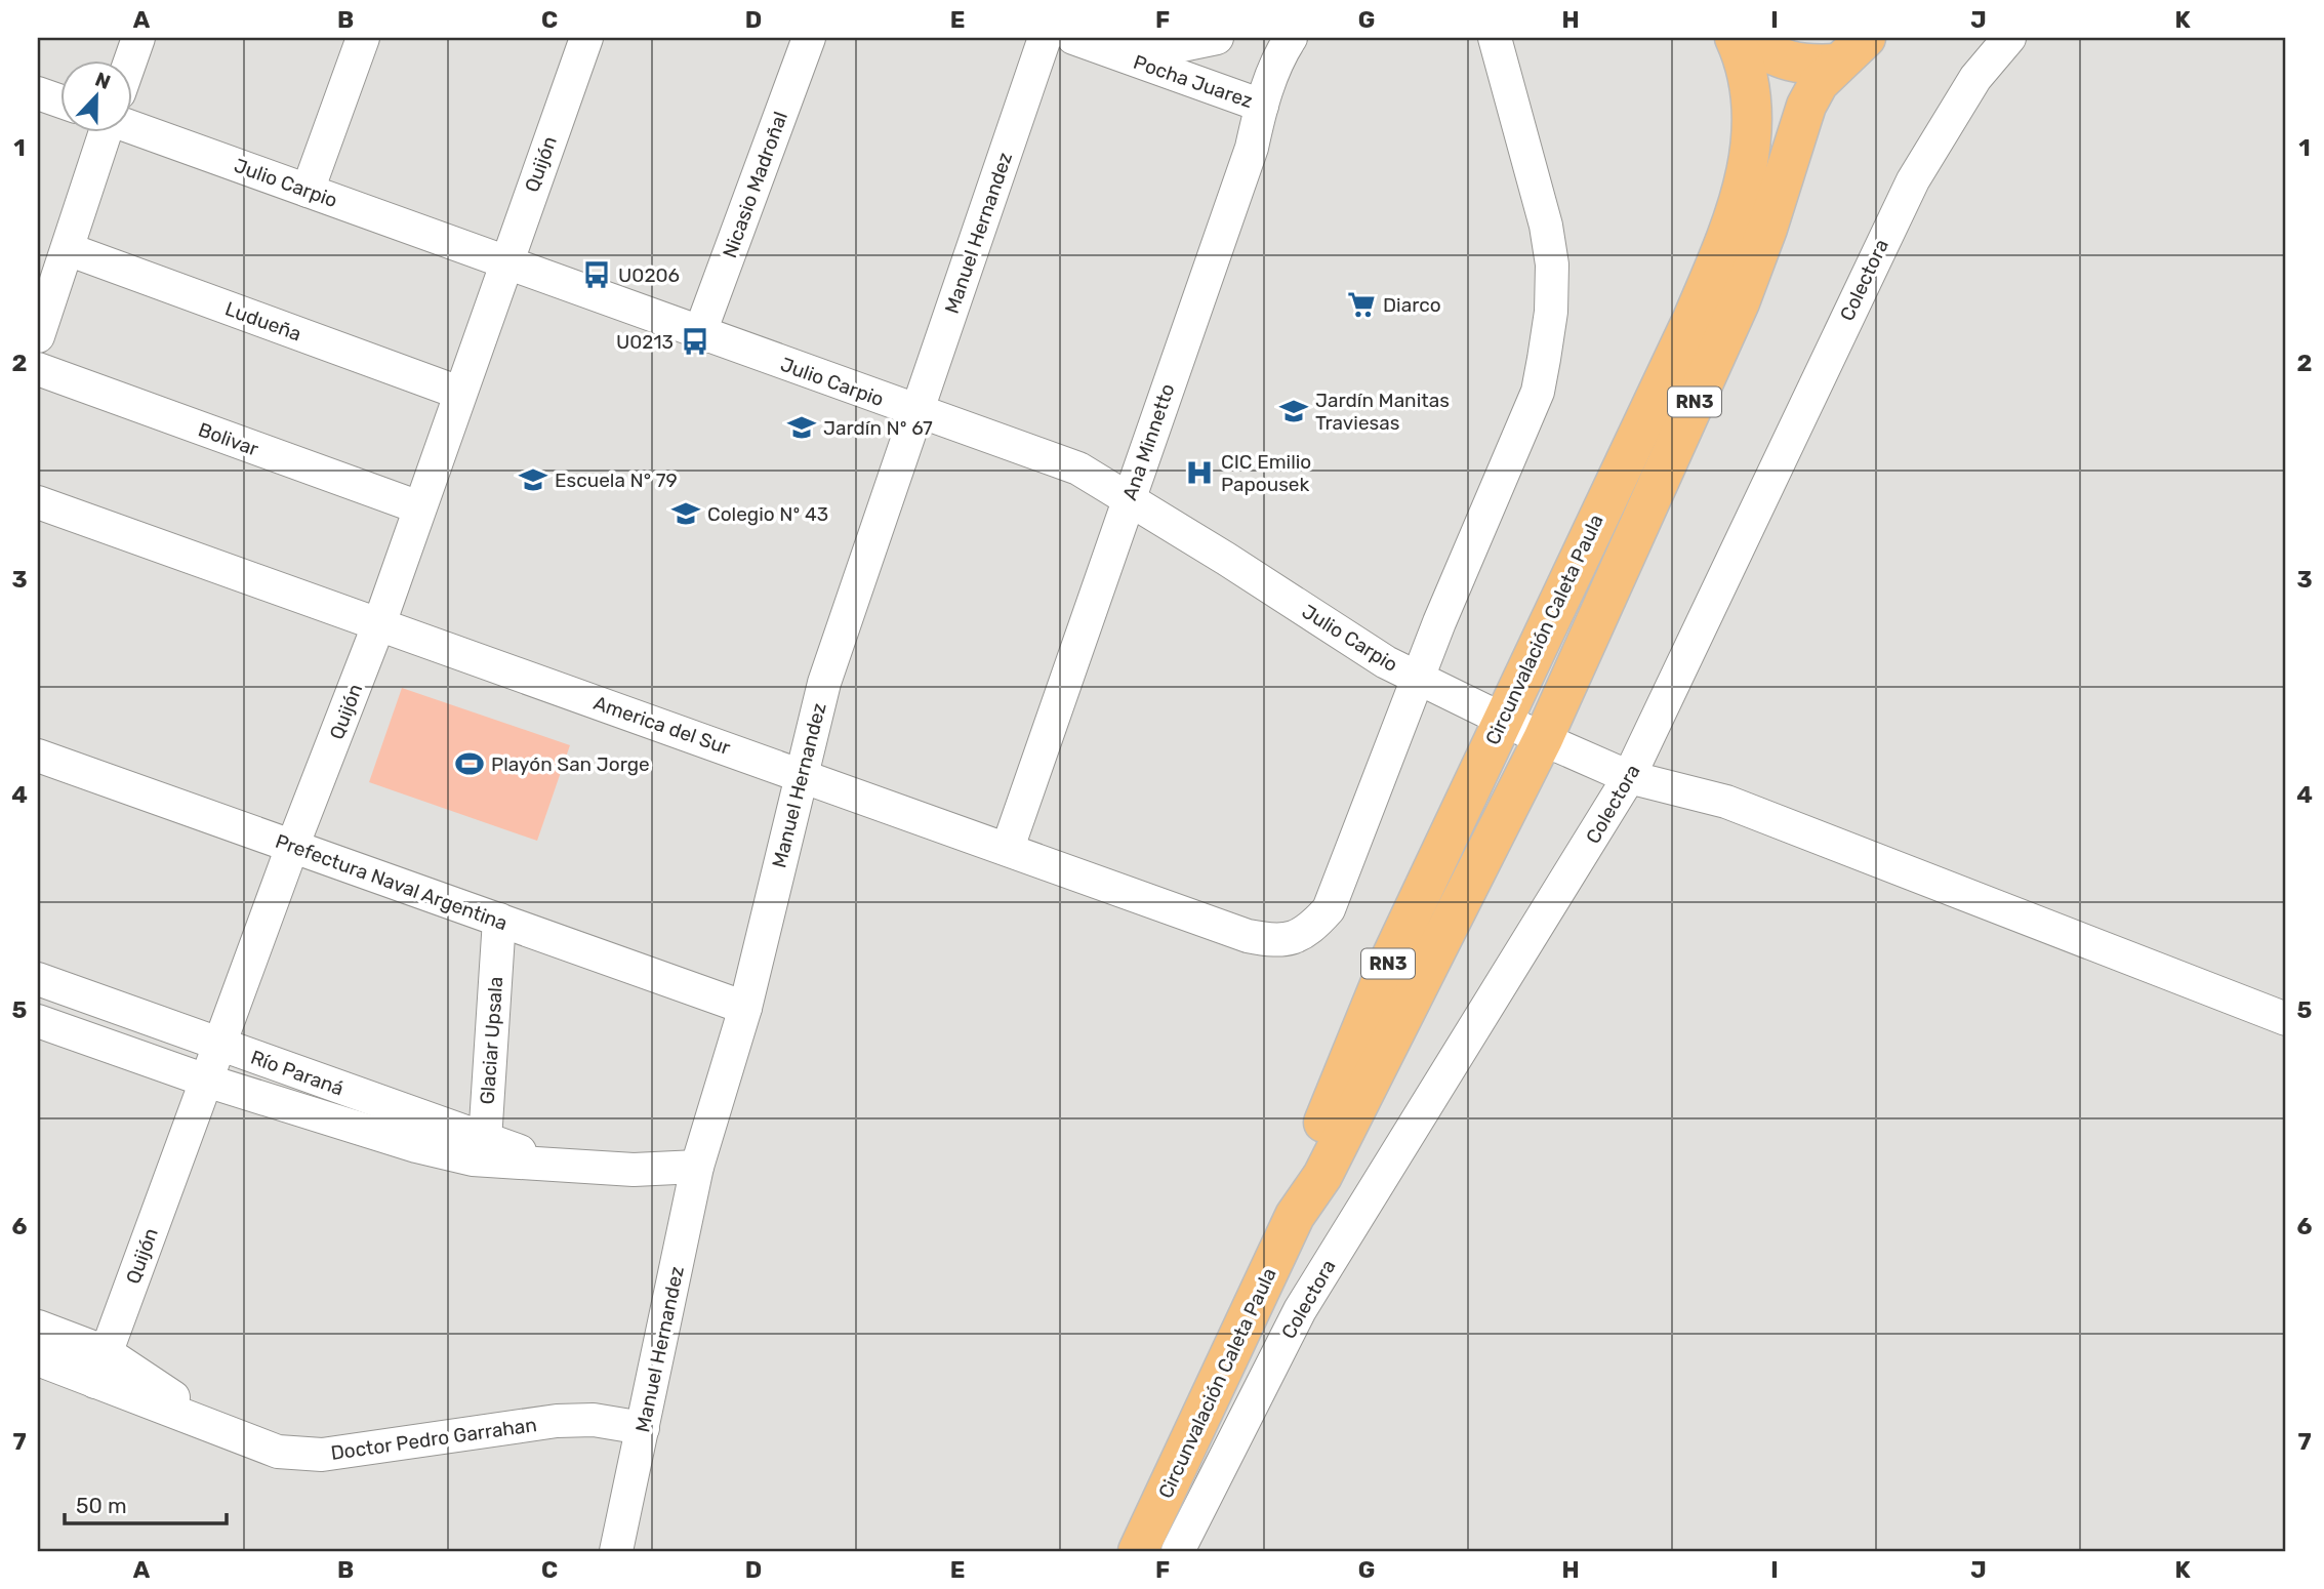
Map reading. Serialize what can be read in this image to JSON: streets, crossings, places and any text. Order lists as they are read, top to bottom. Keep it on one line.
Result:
{"streets":{"highway":["RN3","Circunvalación Caleta Paula"],"street":["Pocha Juarez","Quijón","Julio Carpio","Nicasio Madroñal","Manuel Hernandez","Colectora","Ludueña","Bolivar","Ana Minnetto","America del Sur","Prefectura Naval Argentina","Glaciar Upsala","Río Paraná","Doctor Pedro Garrahan"]},"crossings":[["Pocha Juarez","Ana Minnetto"],["Quijón","Julio Carpio"],["Quijón","Ludueña"],["Quijón","Bolivar"],["Quijón","America del Sur"],["Quijón","Prefectura Naval Argentina"],["Quijón","Río Paraná"],["Quijón","Doctor Pedro Garrahan"],["Julio Carpio","Nicasio Madroñal"],["Julio Carpio","Manuel Hernandez"],["Julio Carpio","Colectora"],["Julio Carpio","Ana Minnetto"],["Julio Carpio","Circunvalación Caleta Paula"],["Julio Carpio","America del Sur"],["Manuel Hernandez","America del Sur"],["Manuel Hernandez","Prefectura Naval Argentina"],["Manuel Hernandez","Río Paraná"],["Manuel Hernandez","Doctor Pedro Garrahan"],["RN3","Circunvalación Caleta Paula"],["Ana Minnetto","America del Sur"],["Prefectura Naval Argentina","Glaciar Upsala"],["Glaciar Upsala","Río Paraná"]],"places":{"bus stop":["U0206","U0213"],"supermarket":["Diarco"],"school or university":["Jardín Manitas Traviesas","Jardín Nº 67","Escuela N° 79","Colegio Nº 43"],"hospital":["CIC Emilio Papousek"],"sports":["Playón San Jorge"]},"scale_bar":"50 m","north":"top","grid":{"columns":["A","B","C","D","E","F","G","H","I","J","K"],"rows":["1","2","3","4","5","6","7"]}}
